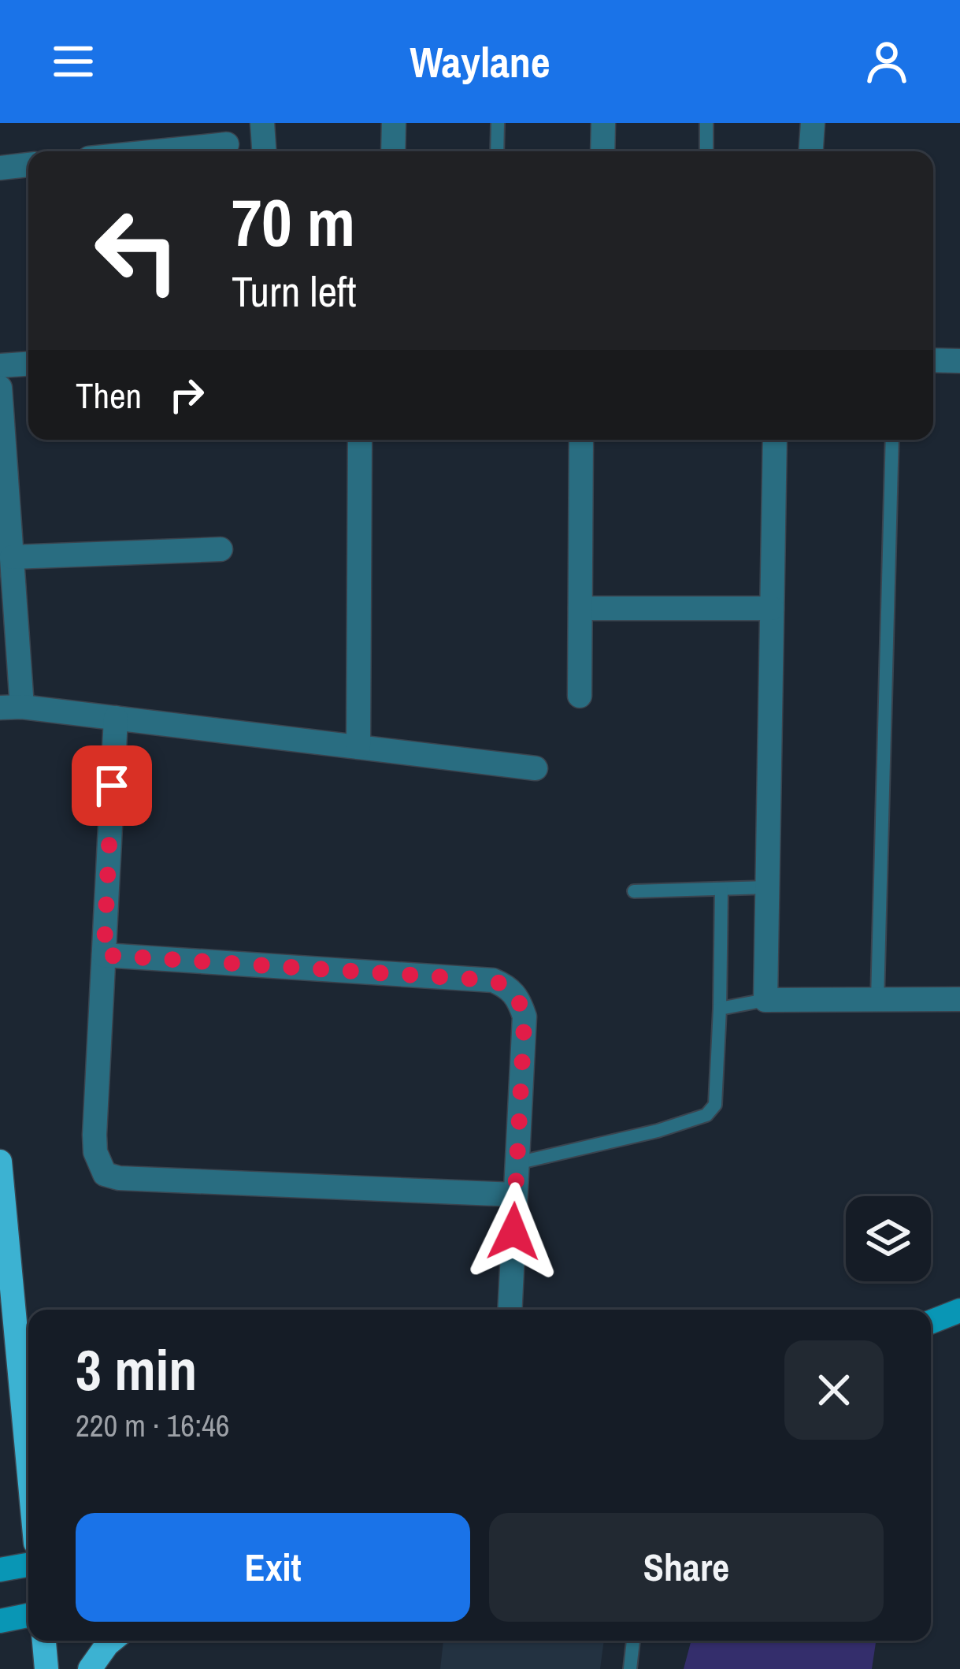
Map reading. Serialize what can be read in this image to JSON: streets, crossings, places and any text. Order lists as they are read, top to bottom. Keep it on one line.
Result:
{"page":{"header":"Waylane","turn":["70 m","Turn left"],"then":"Then","heading":["3 min","220 m · 16:46"],"buttons":["Exit","Share"]}}
